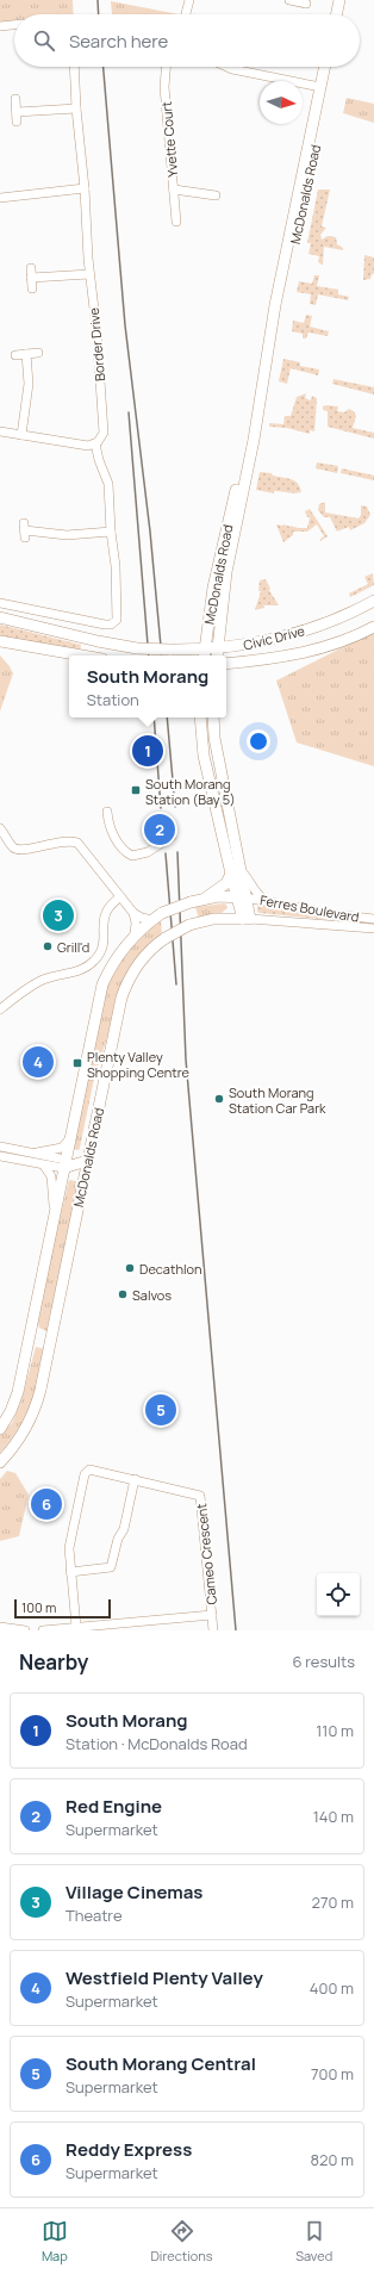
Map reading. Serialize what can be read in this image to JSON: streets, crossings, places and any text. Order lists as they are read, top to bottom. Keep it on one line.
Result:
{"streets":{"main road":["McDonalds Road","Civic Drive"],"street":["Yvette Court","Border Drive","Ferres Boulevard","Cameo Crescent"]},"crossings":[["McDonalds Road","Civic Drive"],["McDonalds Road","Ferres Boulevard"]],"places":{"transit":["South Morang Station (Bay 5)","Plenty Valley Shopping Centre"],"other":["Grill'd","South Morang Station Car Park","Decathlon","Salvos"]},"scale_bar":"100 m","north":"right","page":{"search":"Search here","popup":["South Morang","Station"],"pins":["1","2","3","4","5","6"],"scale":"100 m","heading":["Nearby","6 results"],"list":[{"mark":"1","name":"South Morang","note":"Station · McDonalds Road","value":"110 m"},{"mark":"2","name":"Red Engine","note":"Supermarket","value":"140 m"},{"mark":"3","name":"Village Cinemas","note":"Theatre","value":"270 m"},{"mark":"4","name":"Westfield Plenty Valley","note":"Supermarket","value":"400 m"},{"mark":"5","name":"South Morang Central","note":"Supermarket","value":"700 m"},{"mark":"6","name":"Reddy Express","note":"Supermarket","value":"820 m"}],"nav":["Map","Directions","Saved"]}}
